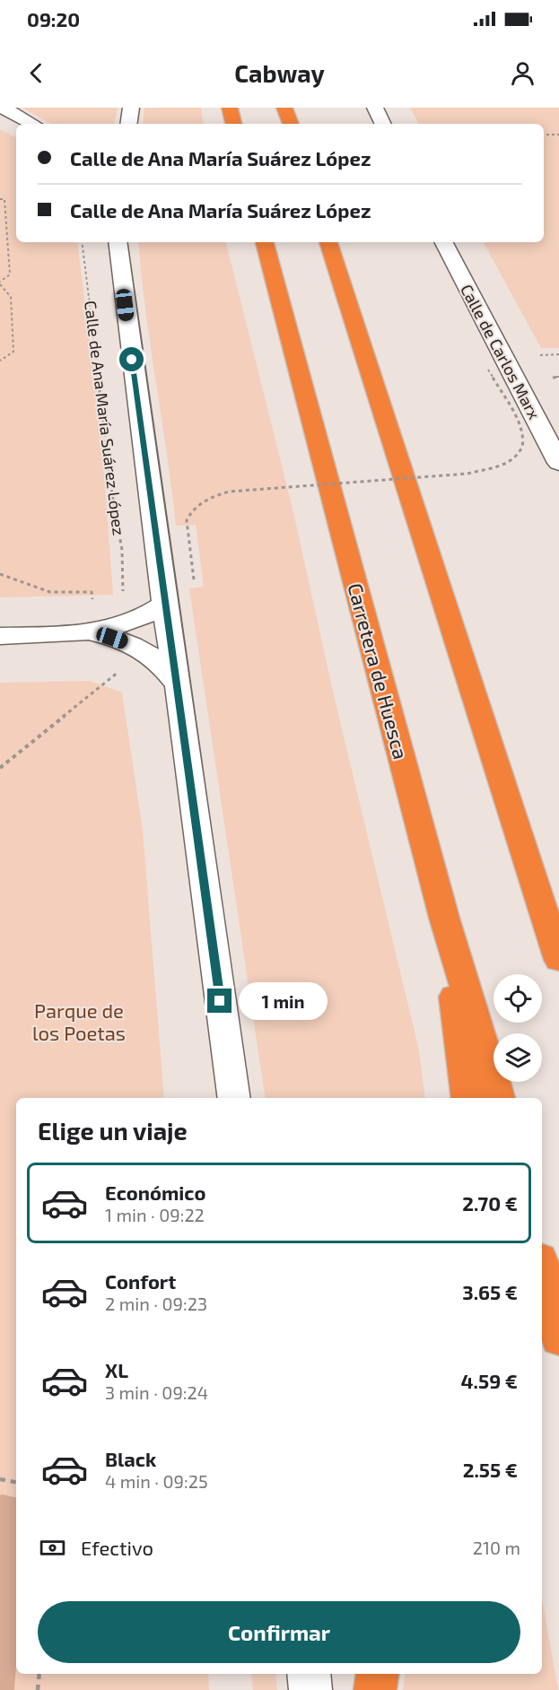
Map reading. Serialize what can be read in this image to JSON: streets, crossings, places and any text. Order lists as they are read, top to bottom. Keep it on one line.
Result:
{"streets":{"highway":["Carretera de Huesca"],"street":["Calle de Carlos Marx","Calle de Ana María Suárez López"]},"parks":["Parque de los Poetas"],"page":{"status":"09:20","header":"Cabway","banner":["Calle de Ana María Suárez López","Calle de Ana María Suárez López"],"bubble":"1 min","heading":"Elige un viaje","list":[{"name":"Económico","note":"1 min · 09:22","value":"2.70 €"},{"name":"Confort","note":"2 min · 09:23","value":"3.65 €"},{"name":"XL","note":"3 min · 09:24","value":"4.59 €"},{"name":"Black","note":"4 min · 09:25","value":"2.55 €"}],"pay":["Efectivo","210 m"],"buttons":"Confirmar"}}
